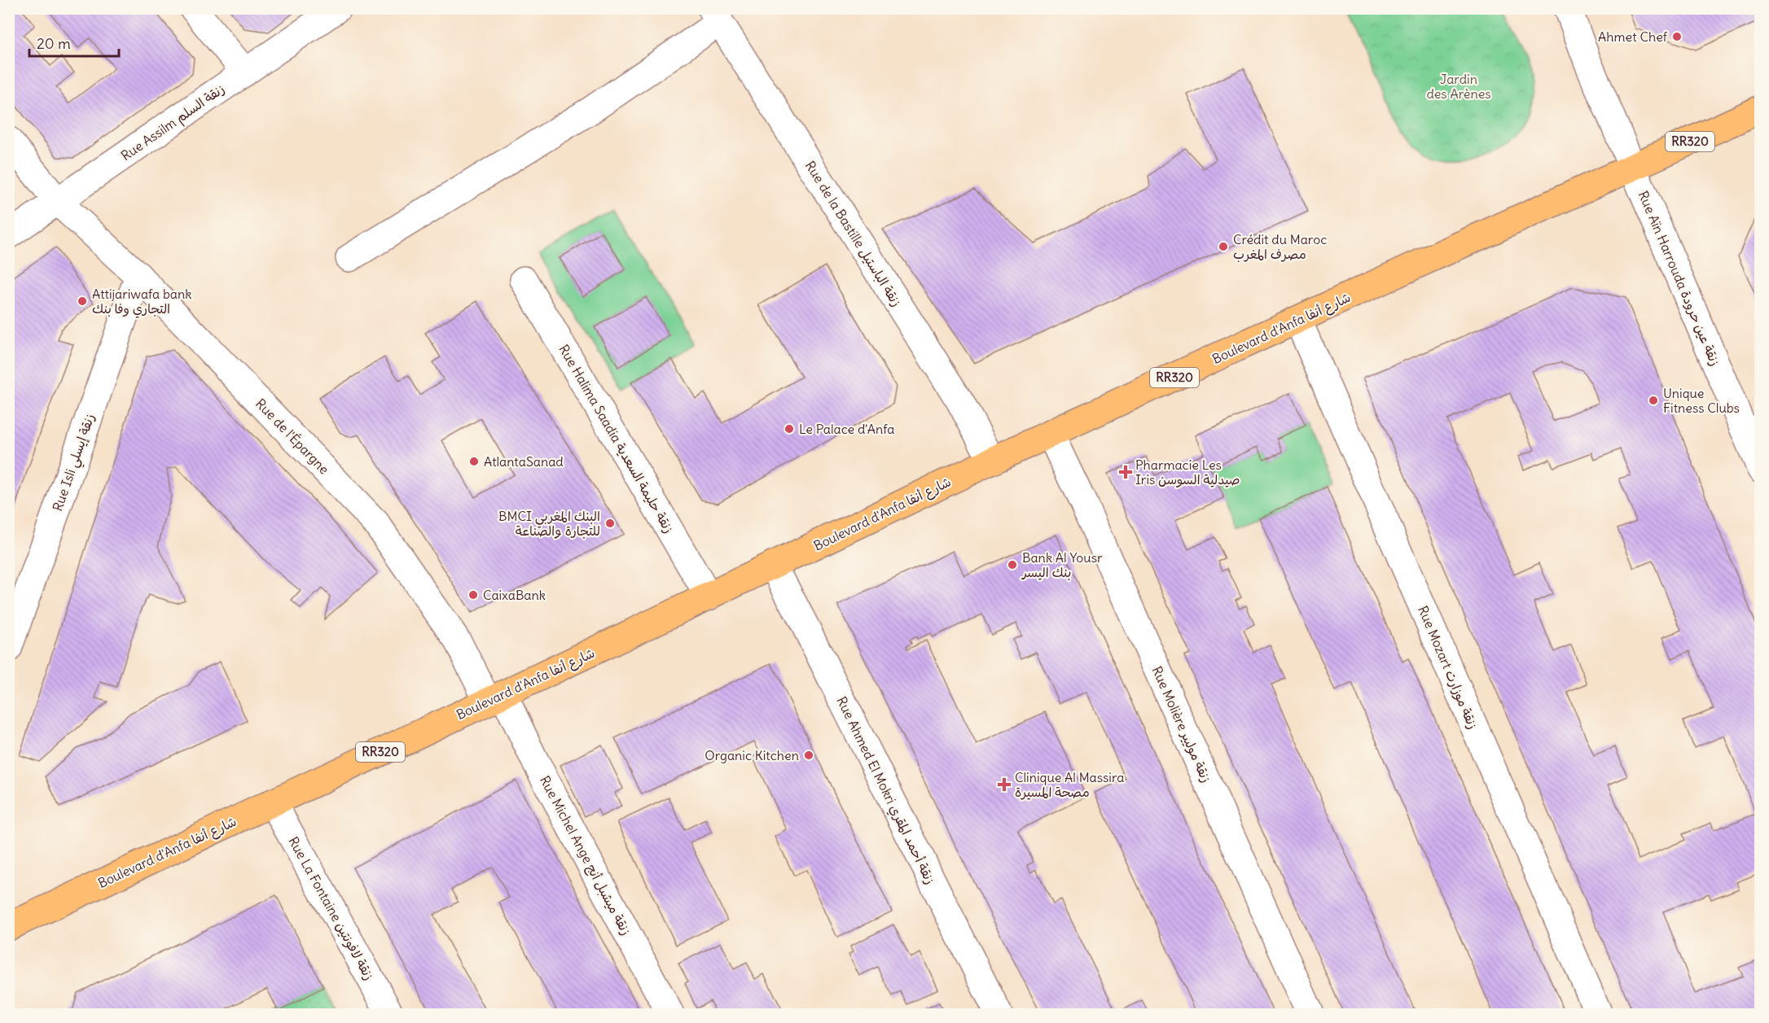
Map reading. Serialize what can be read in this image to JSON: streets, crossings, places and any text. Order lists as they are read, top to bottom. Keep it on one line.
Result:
{"streets":{"main road":["RR320","Boulevard d'Anfa شارع أنفا"],"street":["Rue Assilm زنقة السلم","Rue de la Bastille زنقة الباستيل","Rue Aïn Harrouda زنقة عين حرودة","Rue de l'Épargne","Rue Halima Saadia زنقة حليمة السعدية","Rue Isli زنقة إيسلي","Rue Mozart زنقة موزارت","Rue Molière زنقة موليير","Rue Ahmed El Mokri زنقة أحمد المقري","Rue Michel Ange زنقة ميشبل أنج","Rue La Fontaine زنقة لافونتين"]},"crossings":[["Rue Assilm زنقة السلم","Rue de l'Épargne"],["Rue de la Bastille زنقة الباستيل","Boulevard d'Anfa شارع أنفا"],["Rue Aïn Harrouda زنقة عين حرودة","Boulevard d'Anfa شارع أنفا"],["Boulevard d'Anfa شارع أنفا","Rue de l'Épargne"],["Boulevard d'Anfa شارع أنفا","Rue Halima Saadia زنقة حليمة السعدية"],["Boulevard d'Anfa شارع أنفا","Rue Mozart زنقة موزارت"],["Boulevard d'Anfa شارع أنفا","Rue Molière زنقة موليير"],["Boulevard d'Anfa شارع أنفا","Rue Ahmed El Mokri زنقة أحمد المقري"],["Boulevard d'Anfa شارع أنفا","Rue Michel Ange زنقة ميشبل أنج"],["Boulevard d'Anfa شارع أنفا","Rue La Fontaine زنقة لافونتين"],["Rue de l'Épargne","Rue Isli زنقة إيسلي"],["Rue de l'Épargne","Rue Michel Ange زنقة ميشبل أنج"]],"parks":["Jardin des Arènes"],"places":{"other":["Ahmet Chef","Crédit du Maroc مصرف المغرب","Attijariwafa bank التجاري وفا بنك","Unique Fitness Clubs","Le Palace d'Anfa","AtlantaSanad","BMCI البنك المغربي للتجارة والصناعة","Bank Al Yousr بنك اليسر","CaixaBank","Organic Kitchen"],"health":["Pharmacie Les Iris صيدلية السوسن","Clinique Al Massira مصحة المسيرة"]},"scale_bar":"20 m"}
